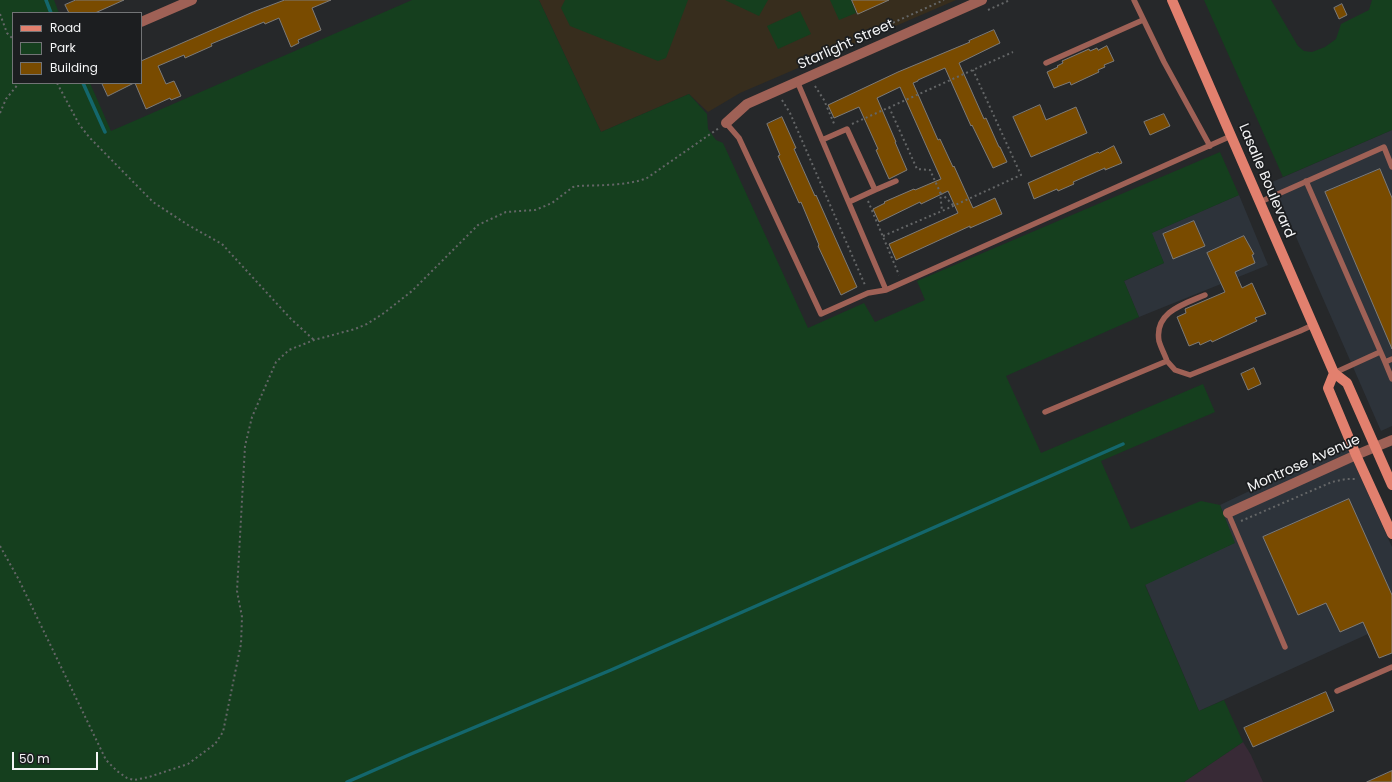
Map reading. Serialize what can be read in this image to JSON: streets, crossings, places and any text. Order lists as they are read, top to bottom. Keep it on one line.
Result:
{"streets":{"main road":["Lasalle Boulevard"],"street":["Starlight Street","Montrose Avenue"]},"crossings":[["Lasalle Boulevard","Montrose Avenue"]],"legend":["Road","Park","Building"],"scale_bar":"50 m"}
